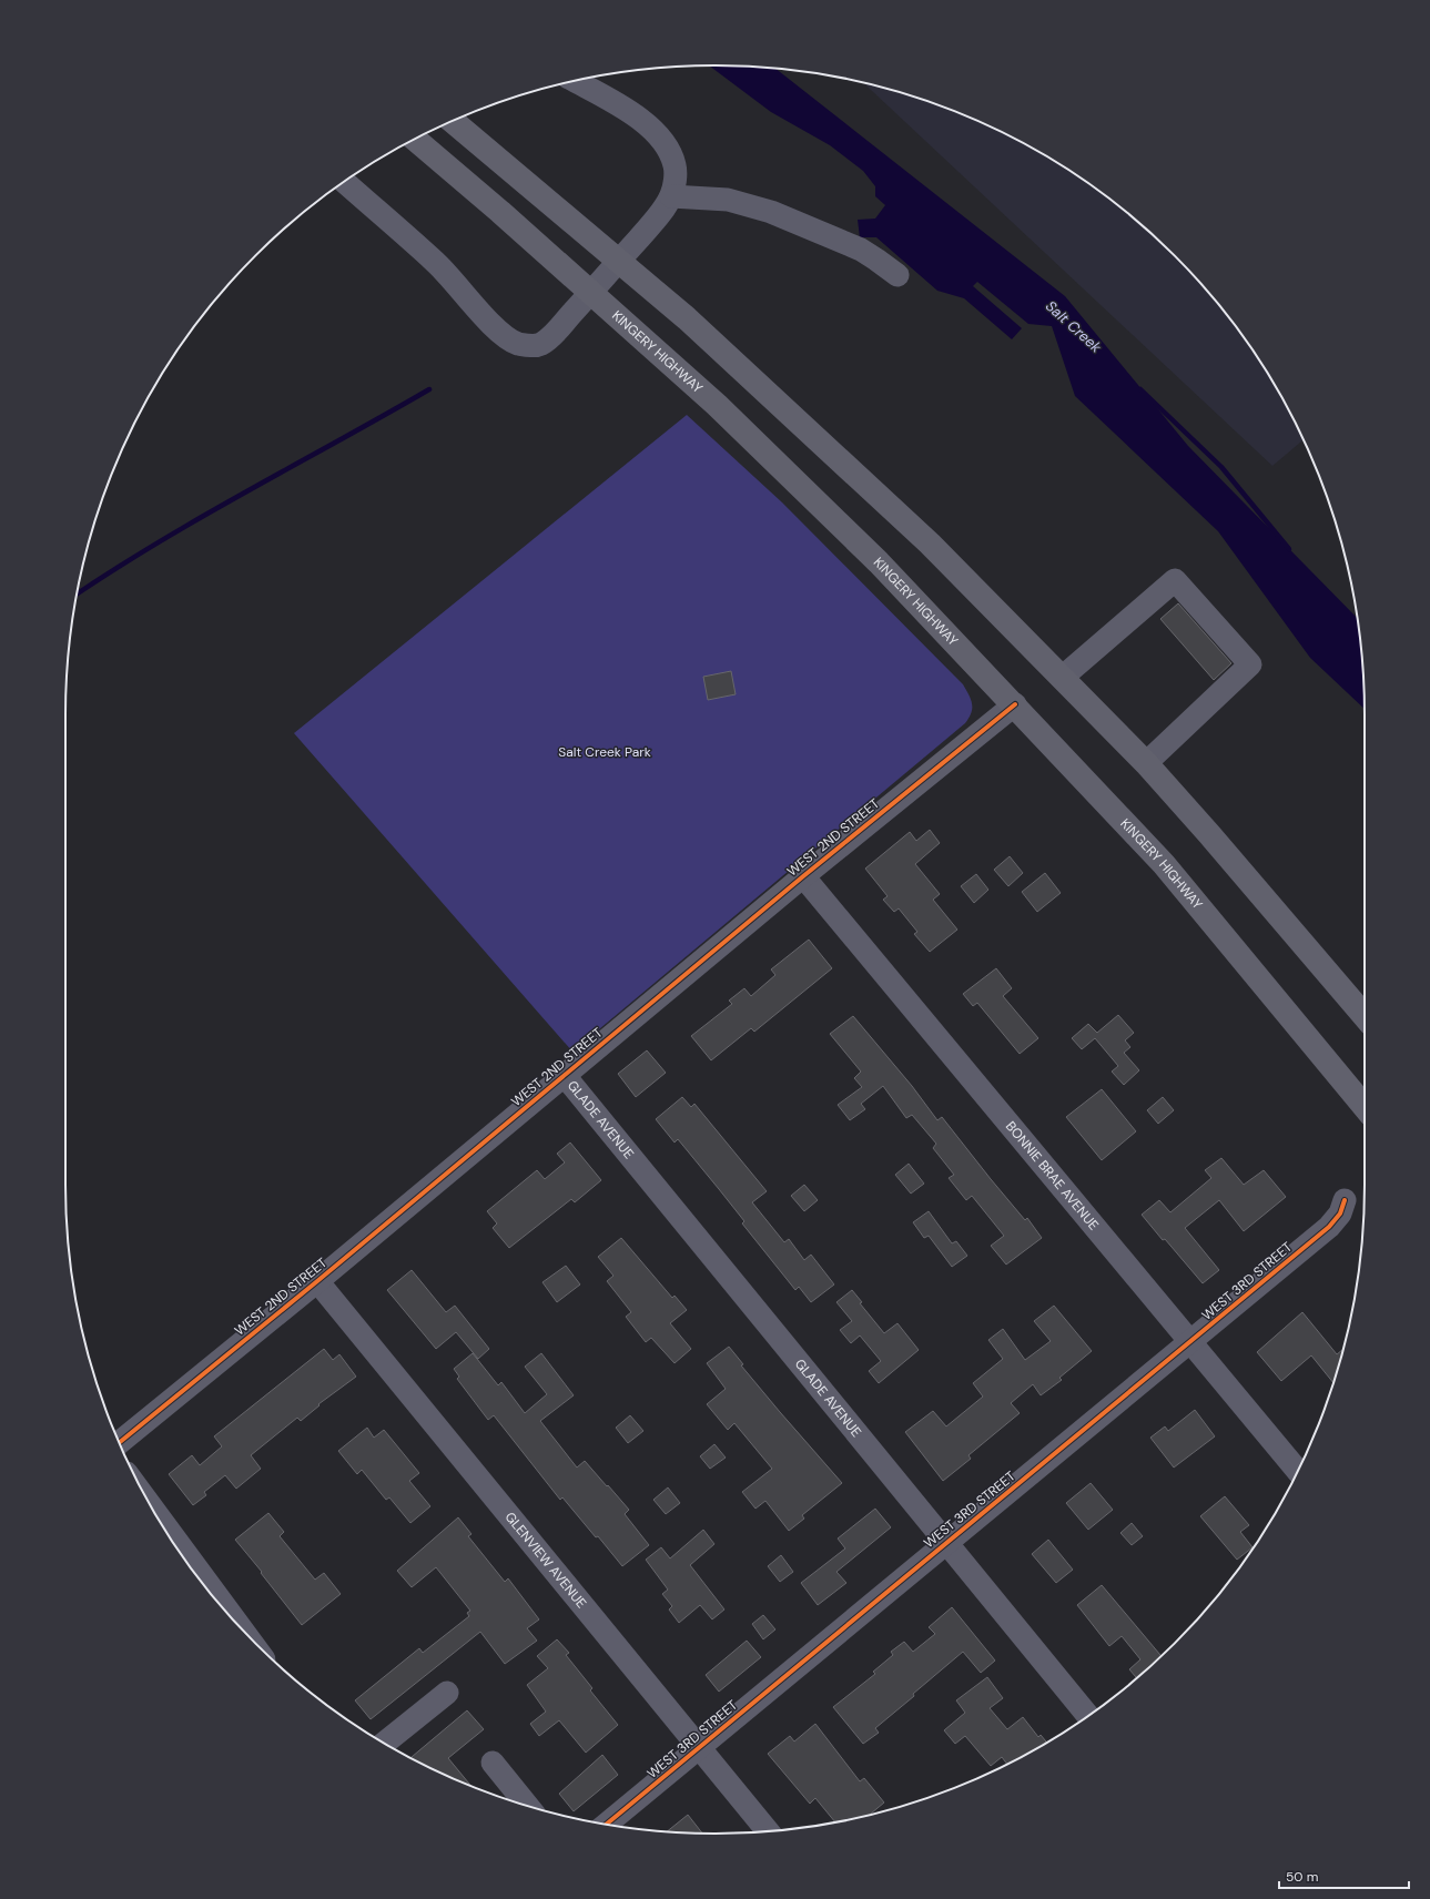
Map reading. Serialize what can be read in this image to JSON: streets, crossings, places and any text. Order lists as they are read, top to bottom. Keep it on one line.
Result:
{"streets":{"highway":["KINGERY HIGHWAY"],"street":["WEST 2ND STREET","GLADE AVENUE","BONNIE BRAE AVENUE","WEST 3RD STREET","GLENVIEW AVENUE"]},"crossings":[["KINGERY HIGHWAY","WEST 2ND STREET"],["WEST 2ND STREET","GLADE AVENUE"],["WEST 2ND STREET","BONNIE BRAE AVENUE"],["WEST 2ND STREET","GLENVIEW AVENUE"],["GLADE AVENUE","WEST 3RD STREET"],["BONNIE BRAE AVENUE","WEST 3RD STREET"],["WEST 3RD STREET","GLENVIEW AVENUE"]],"water":["Salt Creek"],"parks":["Salt Creek Park"],"scale_bar":"50 m"}
